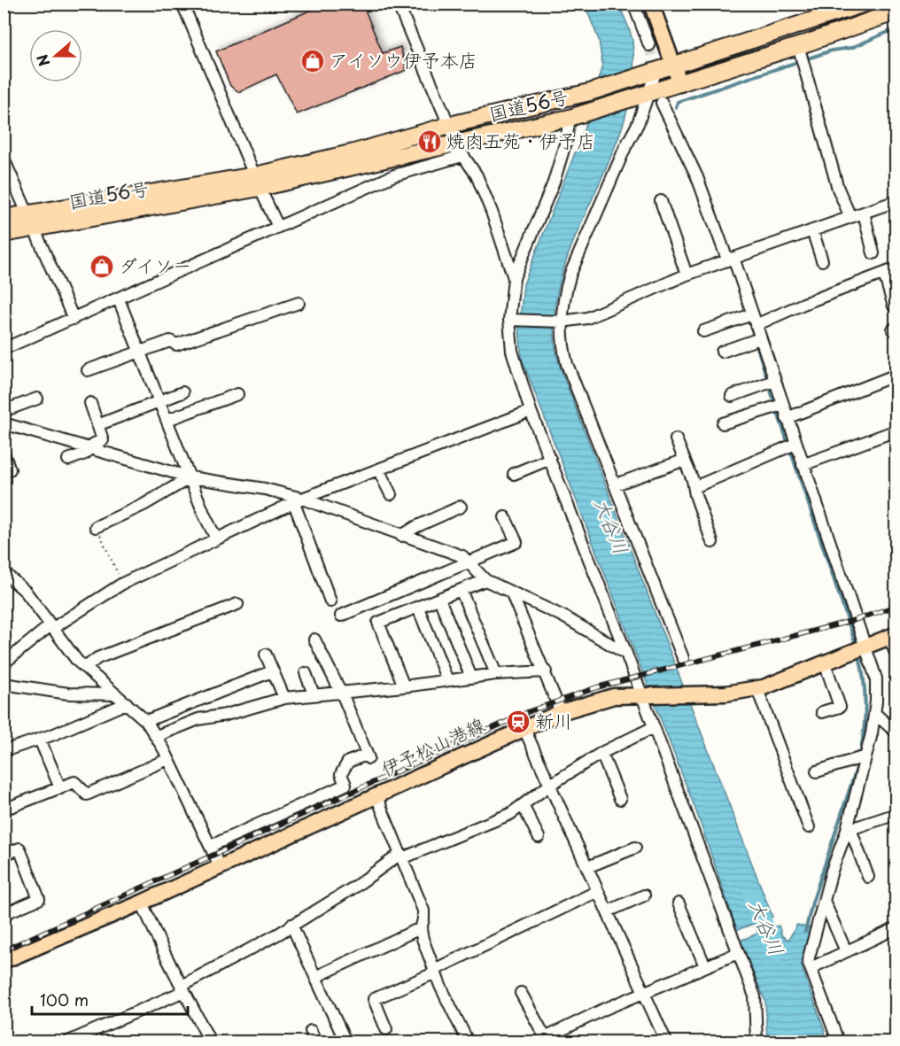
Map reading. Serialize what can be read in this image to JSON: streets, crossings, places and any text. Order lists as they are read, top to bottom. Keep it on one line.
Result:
{"streets":{"highway":["国道56号"],"main road":["伊予松山港線"]},"water":["大谷川"],"places":{"shop":["アイソウ伊予本店","ダイソー"],"restaurant":["焼肉五苑・伊予店"],"station":["新川"]},"scale_bar":"100 m","north":"left"}
